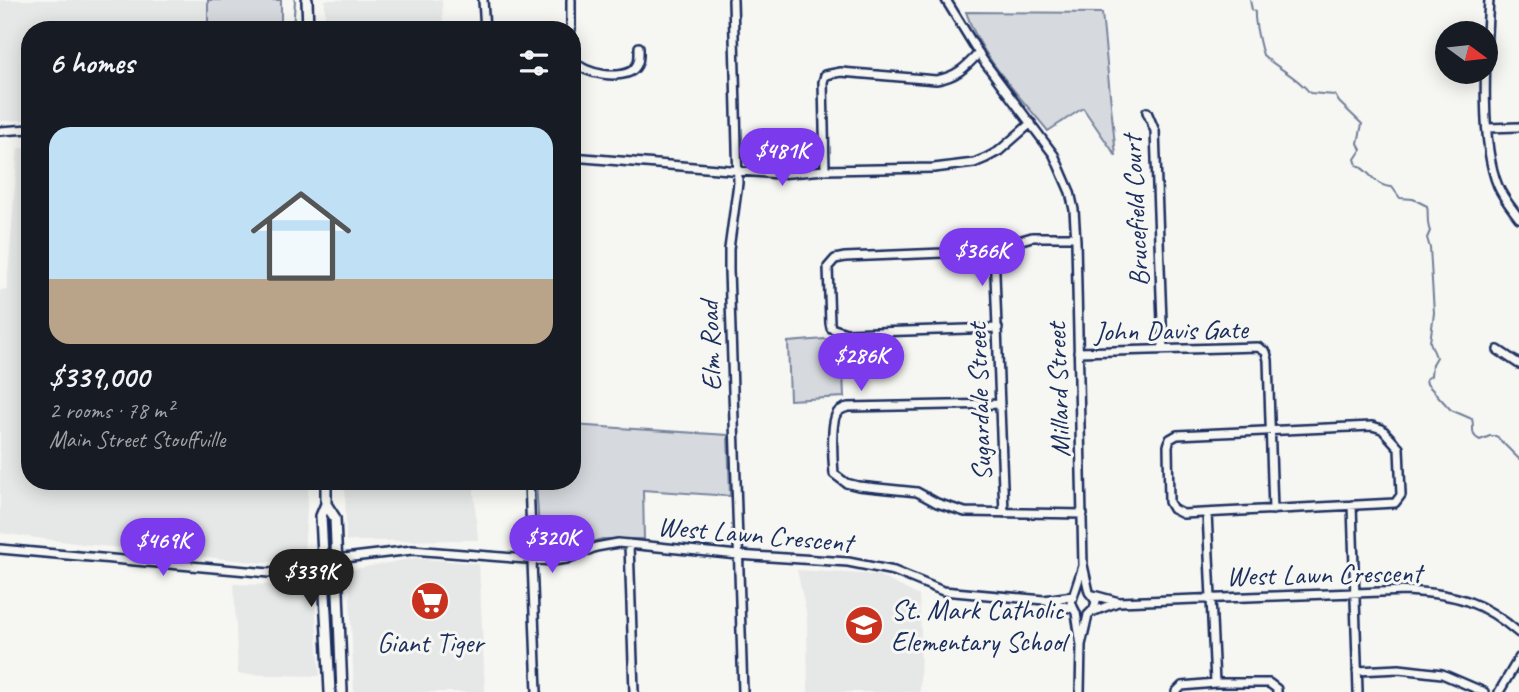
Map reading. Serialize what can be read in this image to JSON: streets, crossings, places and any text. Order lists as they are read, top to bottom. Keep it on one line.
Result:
{"streets":{"street":["Brucefield Court","John Davis Gate","Elm Road","Millard Street","Sugardale Street","West Lawn Crescent"]},"crossings":[["Brucefield Court","John Davis Gate"],["John Davis Gate","Millard Street"],["Elm Road","West Lawn Crescent"],["Millard Street","West Lawn Crescent"]],"places":{"supermarket":["Giant Tiger"],"school or university":["St. Mark Catholic Elementary School"]},"north":"right","page":{"heading":"6 homes","list":[{"name":"$339,000","note":"2 rooms · 78 m² · Main Street Stouffville"}],"price":["$481K","$366K","$286K","$320K","$469K","$339K"]}}
